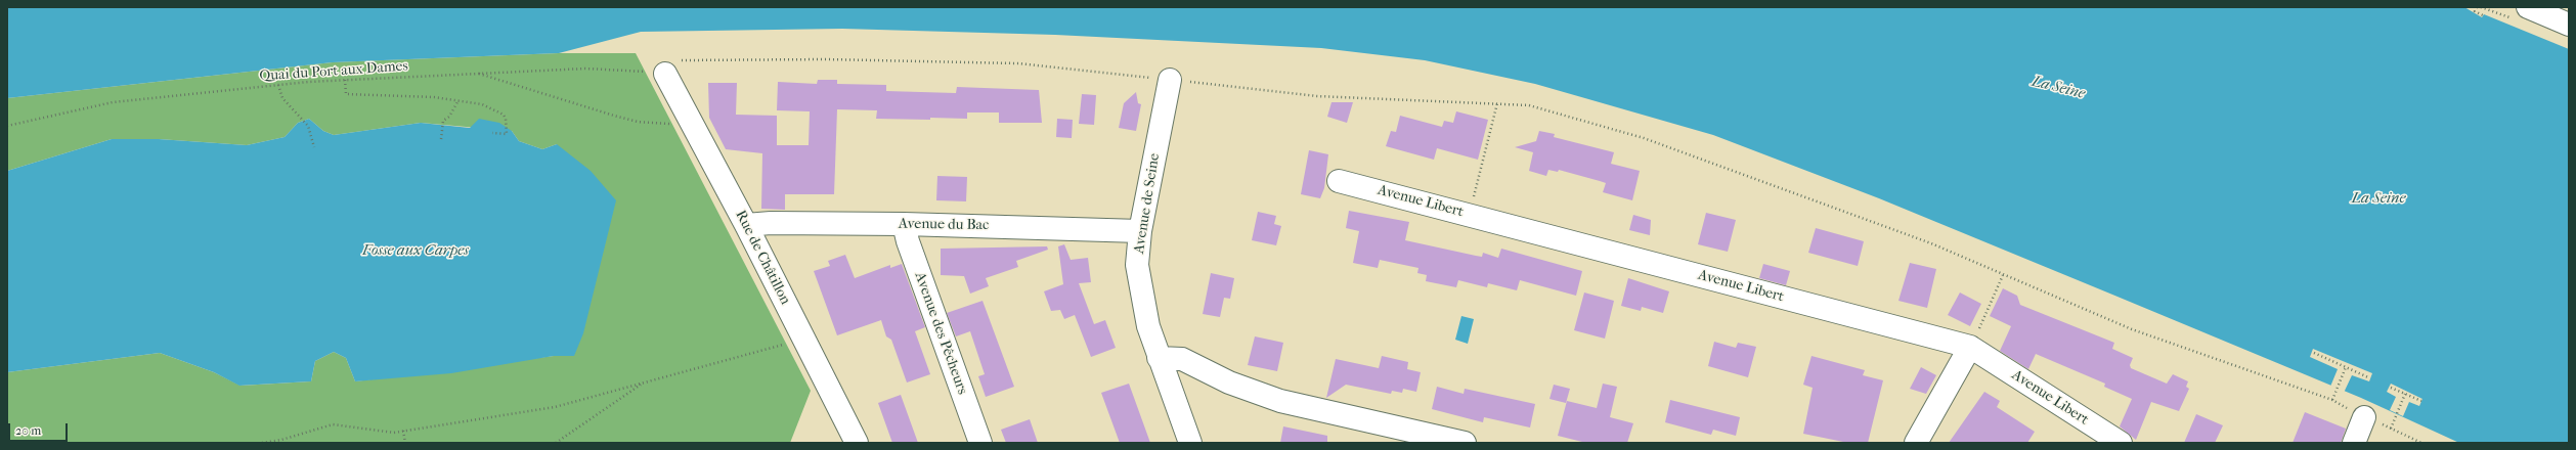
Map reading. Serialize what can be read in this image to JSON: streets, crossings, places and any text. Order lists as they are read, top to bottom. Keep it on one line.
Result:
{"streets":{"street":["Avenue Libert","Avenue de Seine","Avenue du Bac","Rue de Châtillon","Avenue des Pêcheurs"],"path":["Quai du Port aux Dames"]},"crossings":[["Quai du Port aux Dames","Rue de Châtillon"],["Avenue de Seine","Avenue du Bac"],["Avenue du Bac","Rue de Châtillon"],["Avenue du Bac","Avenue des Pêcheurs"]],"water":["La Seine","Fosse aux Carpes"],"scale_bar":"20 m"}
